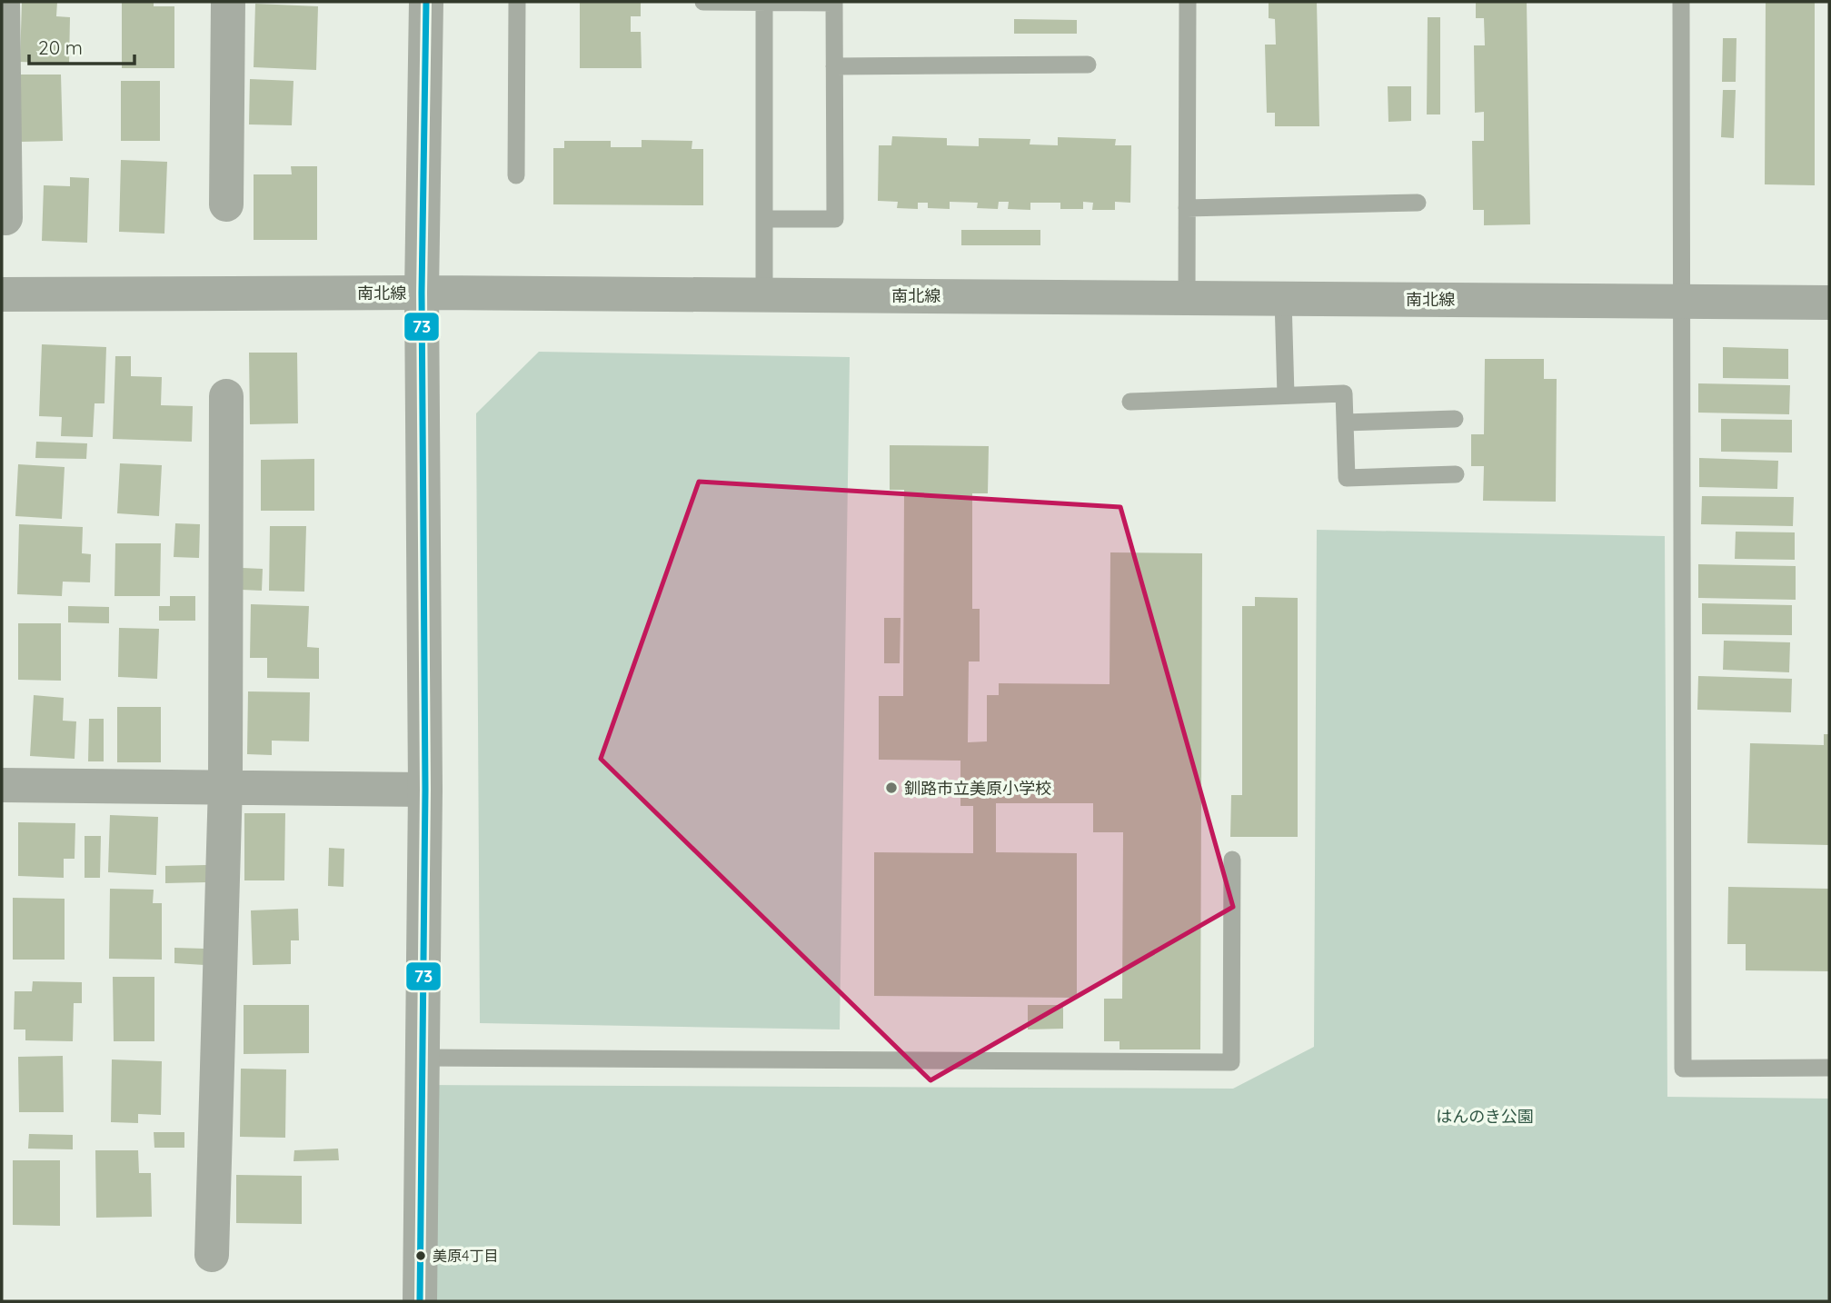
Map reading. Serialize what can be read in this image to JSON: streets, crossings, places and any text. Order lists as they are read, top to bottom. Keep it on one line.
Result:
{"streets":{"street":["南北線"]},"parks":["はんのき公園"],"places":["釧路市立美原小学校","美原4丁目"],"lines":["transit line 73"],"scale_bar":"20 m"}
